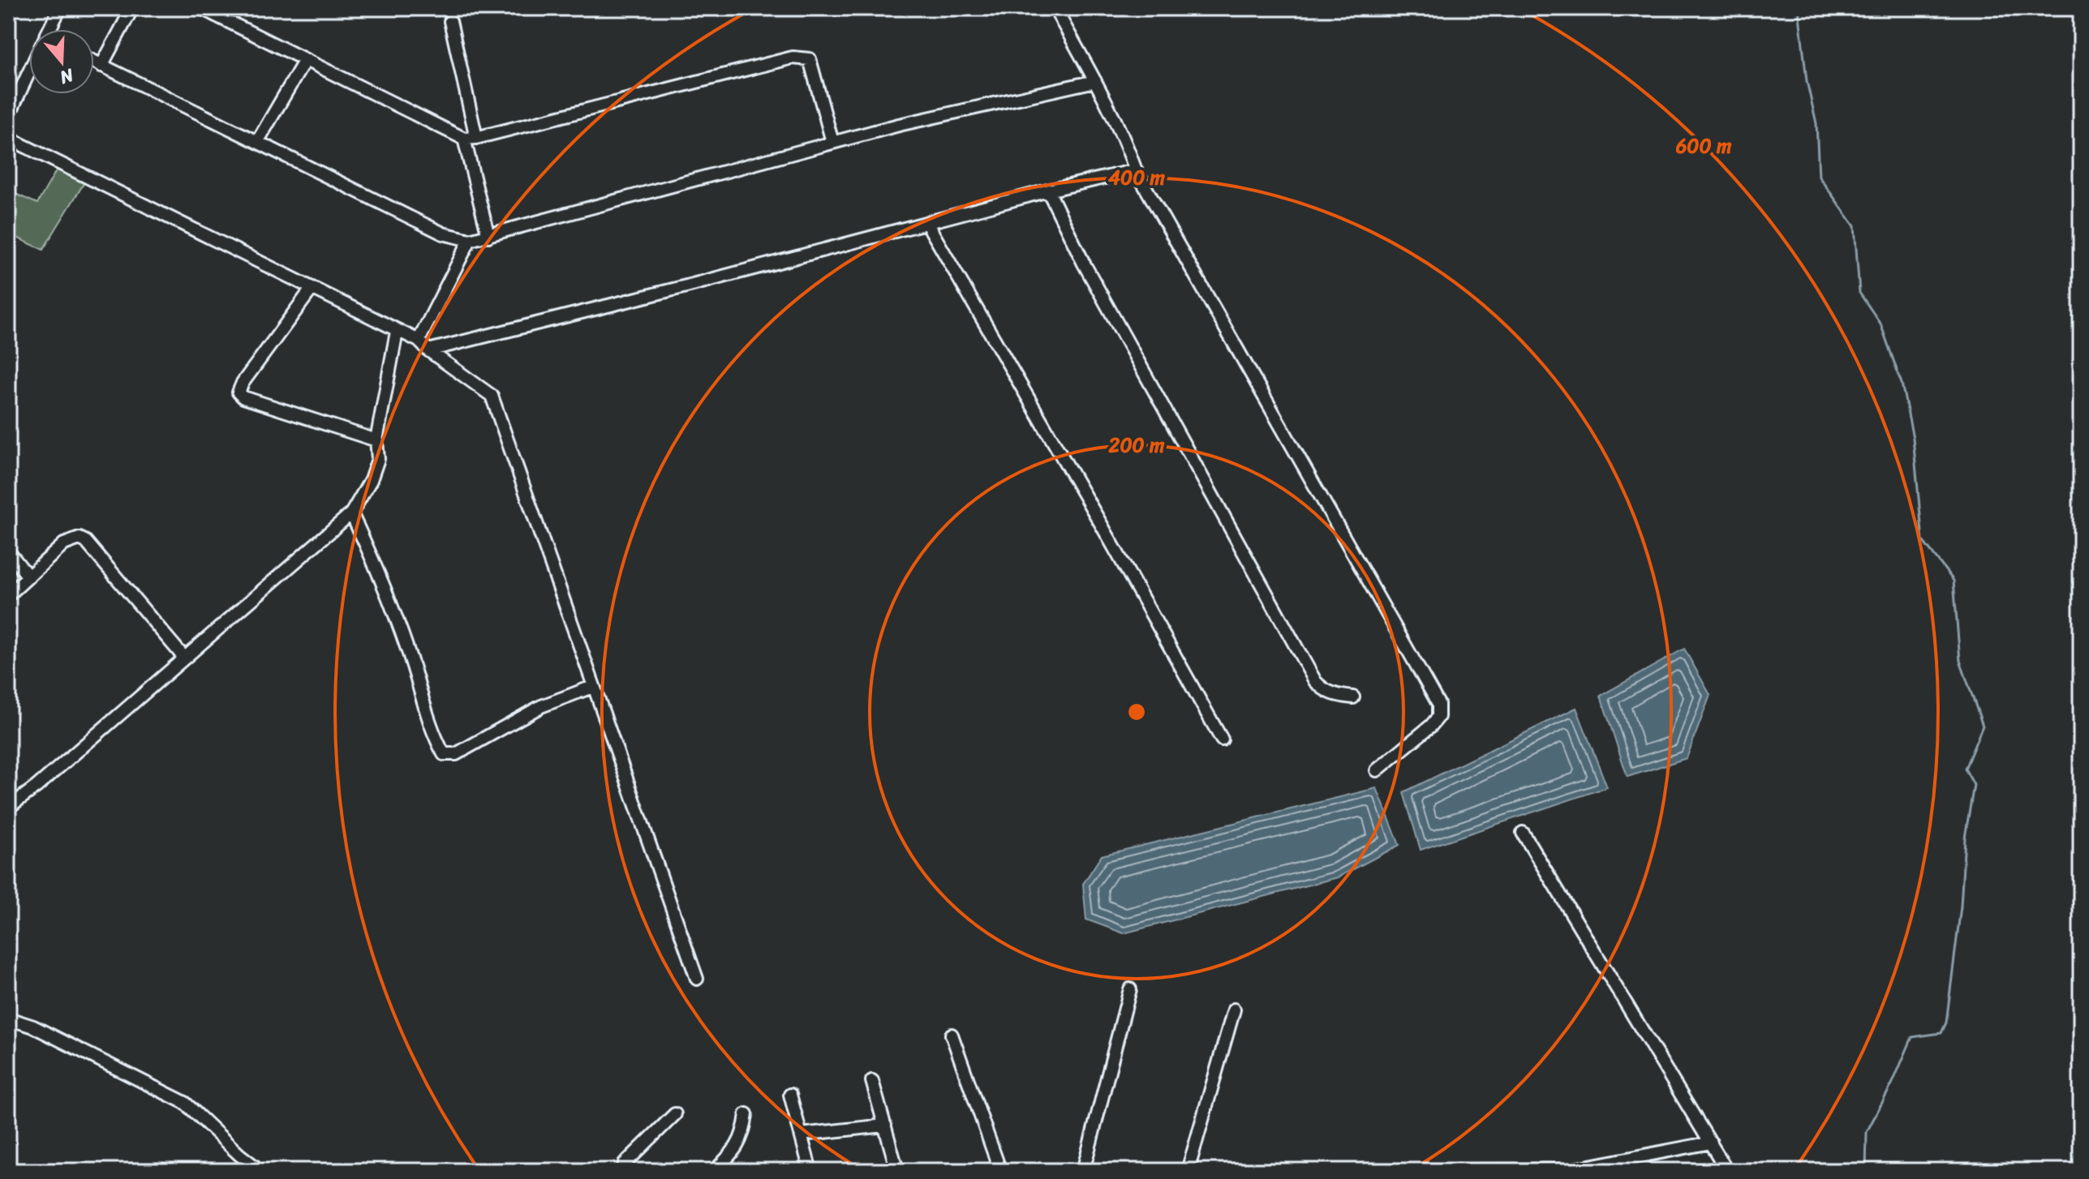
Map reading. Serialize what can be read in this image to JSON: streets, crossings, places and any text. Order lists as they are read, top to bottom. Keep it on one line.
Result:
{"north":"bottom","rings":["600 m","400 m","200 m"]}
